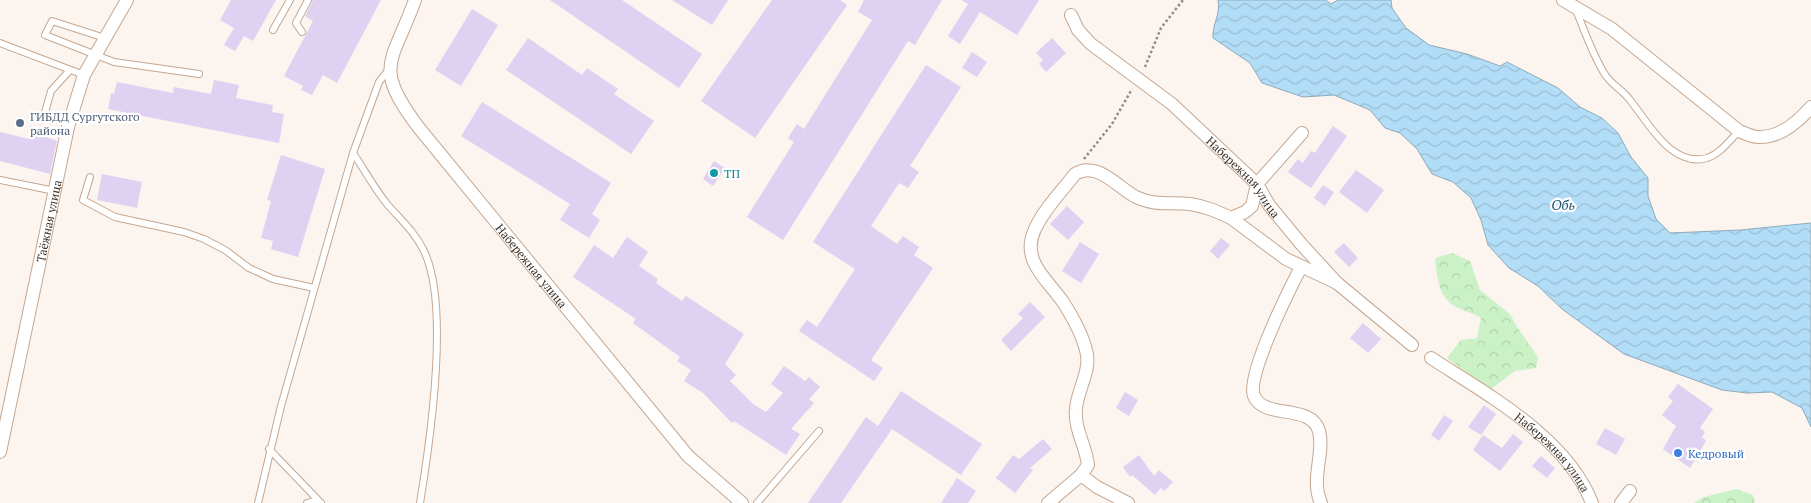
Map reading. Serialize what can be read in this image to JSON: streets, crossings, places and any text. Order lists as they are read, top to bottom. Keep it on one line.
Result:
{"streets":{"street":["Набережная улица","Таёжная улица"]},"water":["Обь"],"places":["ГИБДД Сургутского района","ТП","Кедровый"]}
